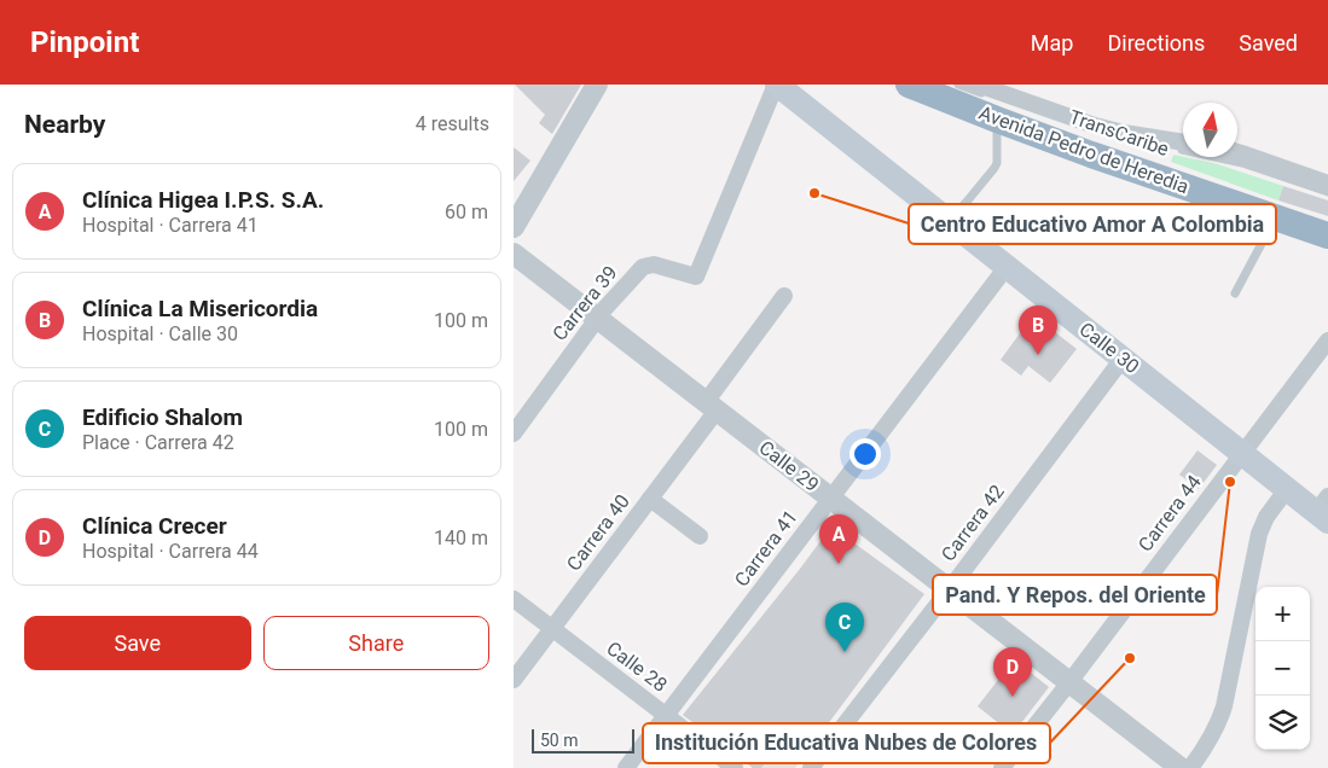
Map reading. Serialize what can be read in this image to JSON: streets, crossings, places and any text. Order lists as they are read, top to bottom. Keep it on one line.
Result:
{"streets":{"highway":["Avenida Pedro de Heredia"],"main road":["Calle 30"],"street":["Carrera 39","Calle 29","Carrera 44","Carrera 42","Carrera 40","Carrera 41","Calle 28"],"lane":["TransCaribe"]},"crossings":[["Carrera 39","Calle 30"],["Carrera 39","Calle 29"],["Calle 30","Carrera 44"],["Calle 30","Carrera 42"],["Calle 30","Carrera 41"],["Calle 29","Carrera 44"],["Calle 29","Carrera 42"],["Calle 29","Carrera 40"],["Calle 29","Carrera 41"],["Carrera 40","Calle 28"],["Carrera 41","Calle 28"]],"places":["Centro Educativo Amor A Colombia","Pand. Y Repos. del Oriente","Institución Educativa Nubes de Colores"],"scale_bar":"50 m","north":"top","page":{"header":"Pinpoint","nav":["Map","Directions","Saved"],"heading":["Nearby","4 results"],"list":[{"mark":"A","name":"Clínica Higea I.P.S. S.A.","note":"Hospital · Carrera 41","value":"60 m"},{"mark":"B","name":"Clínica La Misericordia","note":"Hospital · Calle 30","value":"100 m"},{"mark":"C","name":"Edificio Shalom","note":"Place · Carrera 42","value":"100 m"},{"mark":"D","name":"Clínica Crecer","note":"Hospital · Carrera 44","value":"140 m"}],"pins":["B","A","C","D"],"map_buttons":["+","−"],"buttons":["Save","Share"],"scale":"50 m"}}
